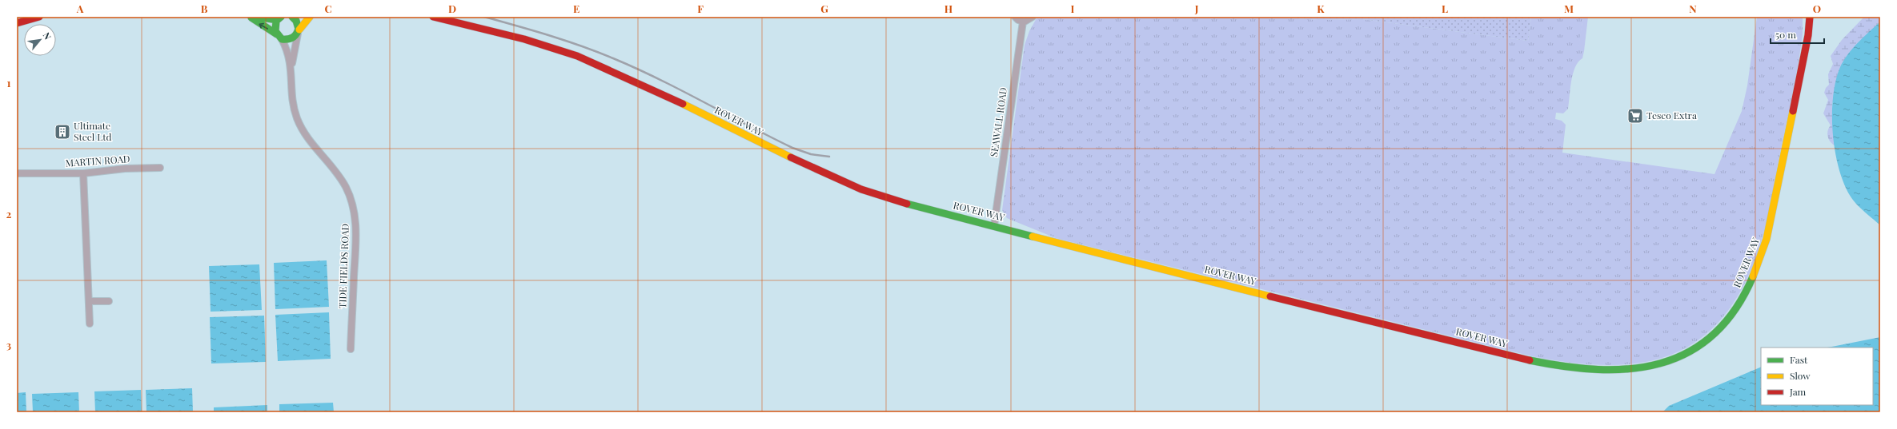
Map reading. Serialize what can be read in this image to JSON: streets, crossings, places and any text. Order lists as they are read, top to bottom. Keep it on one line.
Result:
{"streets":{"street":["ROVER WAY","SEAWALL ROAD","MARTIN ROAD","TIDE FIELDS ROAD"]},"crossings":[["ROVER WAY","SEAWALL ROAD"]],"places":{"supermarket":["Tesco Extra"],"building":["Ultimate Steel Ltd"]},"legend":["Fast","Slow","Jam"],"scale_bar":"50 m","north":"top right","grid":{"columns":["A","B","C","D","E","F","G","H","I","J","K","L","M","N","O"],"rows":["1","2","3"]}}
